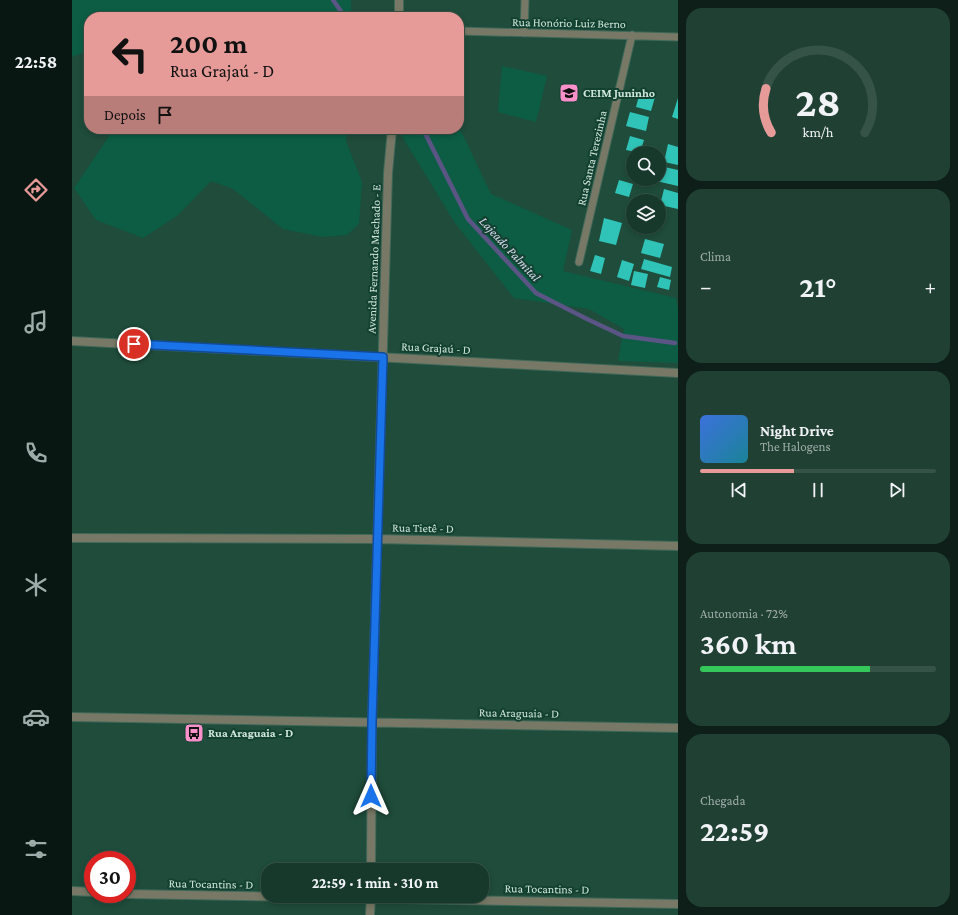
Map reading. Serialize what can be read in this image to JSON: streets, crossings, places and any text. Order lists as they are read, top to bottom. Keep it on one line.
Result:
{"streets":{"street":["Avenida Fernando Machado - E","Rua Grajaú - D","Rua Tietê - D","Rua Araguaia - D","Rua Tocantins - D"],"lane":["Rua Honório Luiz Berno","Rua Santa Terezinha"]},"crossings":[["Rua Honório Luiz Berno","Rua Santa Terezinha"],["Avenida Fernando Machado - E","Rua Grajaú - D"],["Avenida Fernando Machado - E","Rua Tietê - D"],["Avenida Fernando Machado - E","Rua Araguaia - D"]],"water":["Lajeado Palmital"],"places":{"school or university":["CEIM Juninho"],"bus stop":["Rua Araguaia - D"]},"page":{"tabs":"22:58","turn":["200 m","Rua Grajaú - D"],"then":"Depois","tile":["Clima",["Autonomia · 72%","360 km"],["Chegada","22:59"]],"heat":["−","21°","+"],"song":["Night Drive","The Halogens"],"limit":"30","trip":"22:59 · 1 min · 310 m","gauge":["28","km/h"]}}
